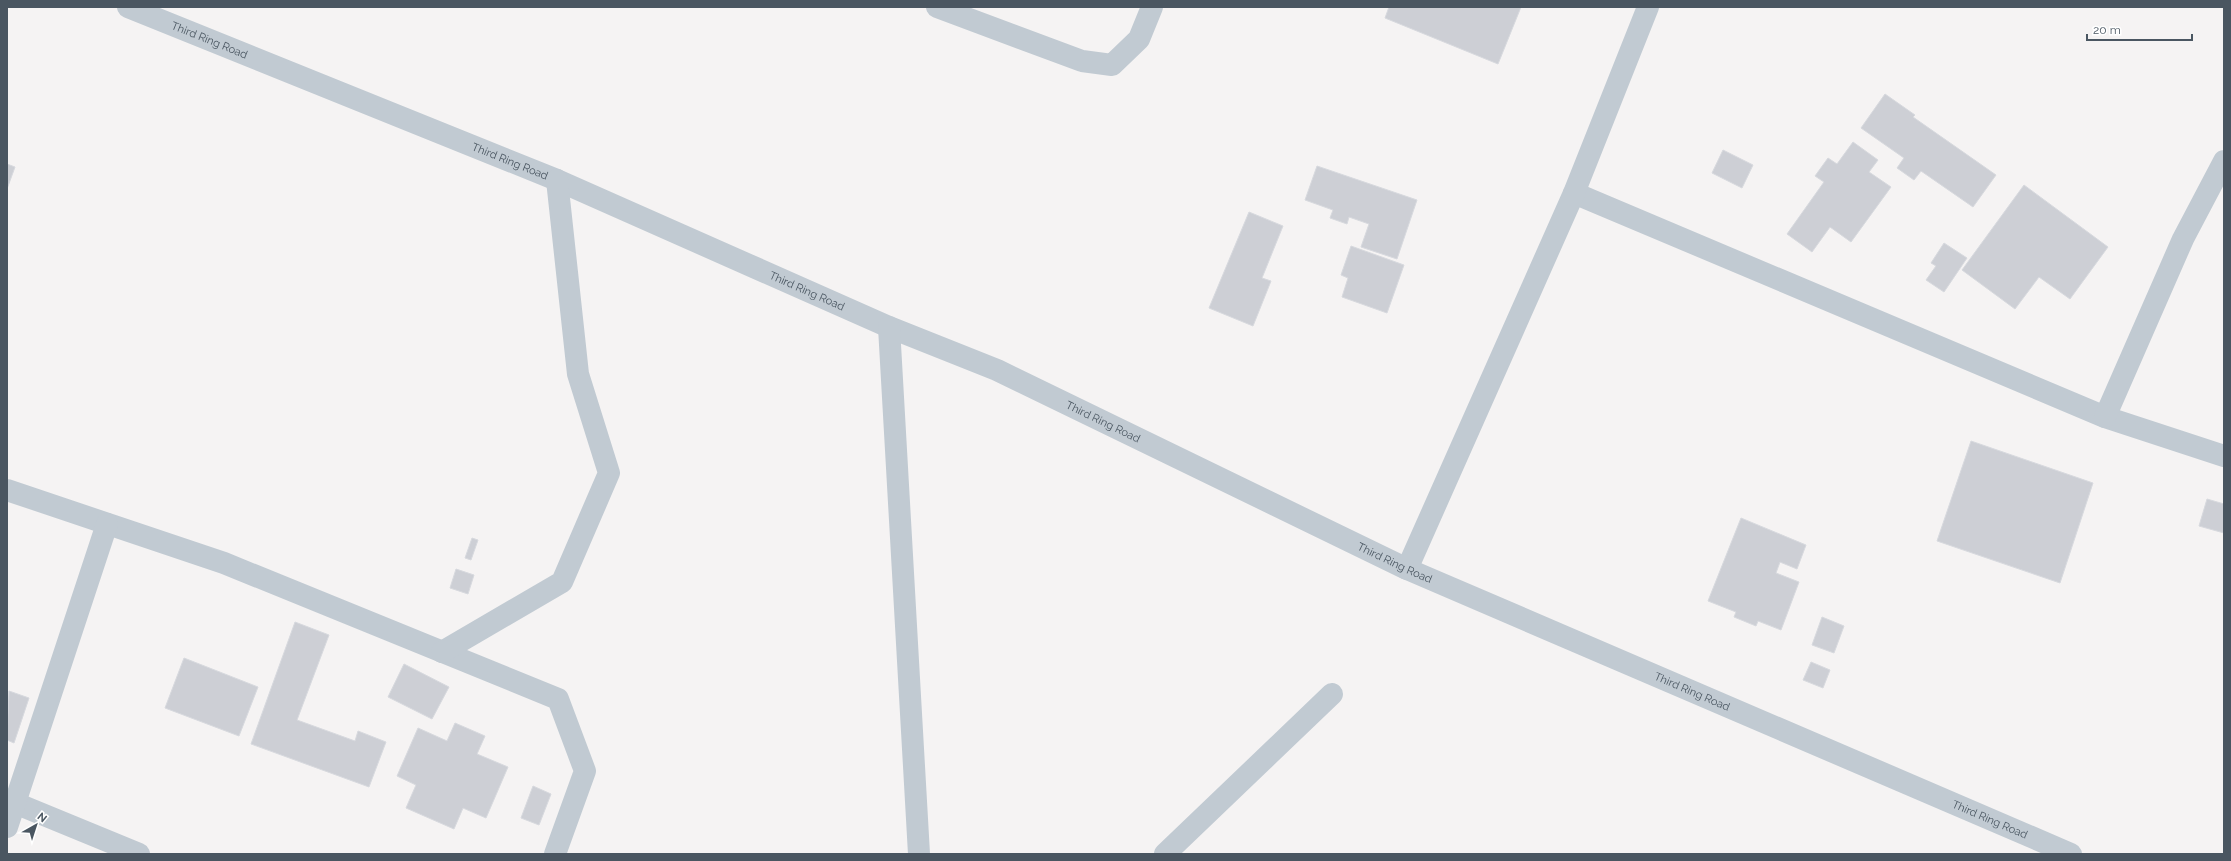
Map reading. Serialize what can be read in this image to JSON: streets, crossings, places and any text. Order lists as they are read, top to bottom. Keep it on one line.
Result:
{"streets":{"street":["Third Ring Road"]},"scale_bar":"20 m","north":"top right"}
